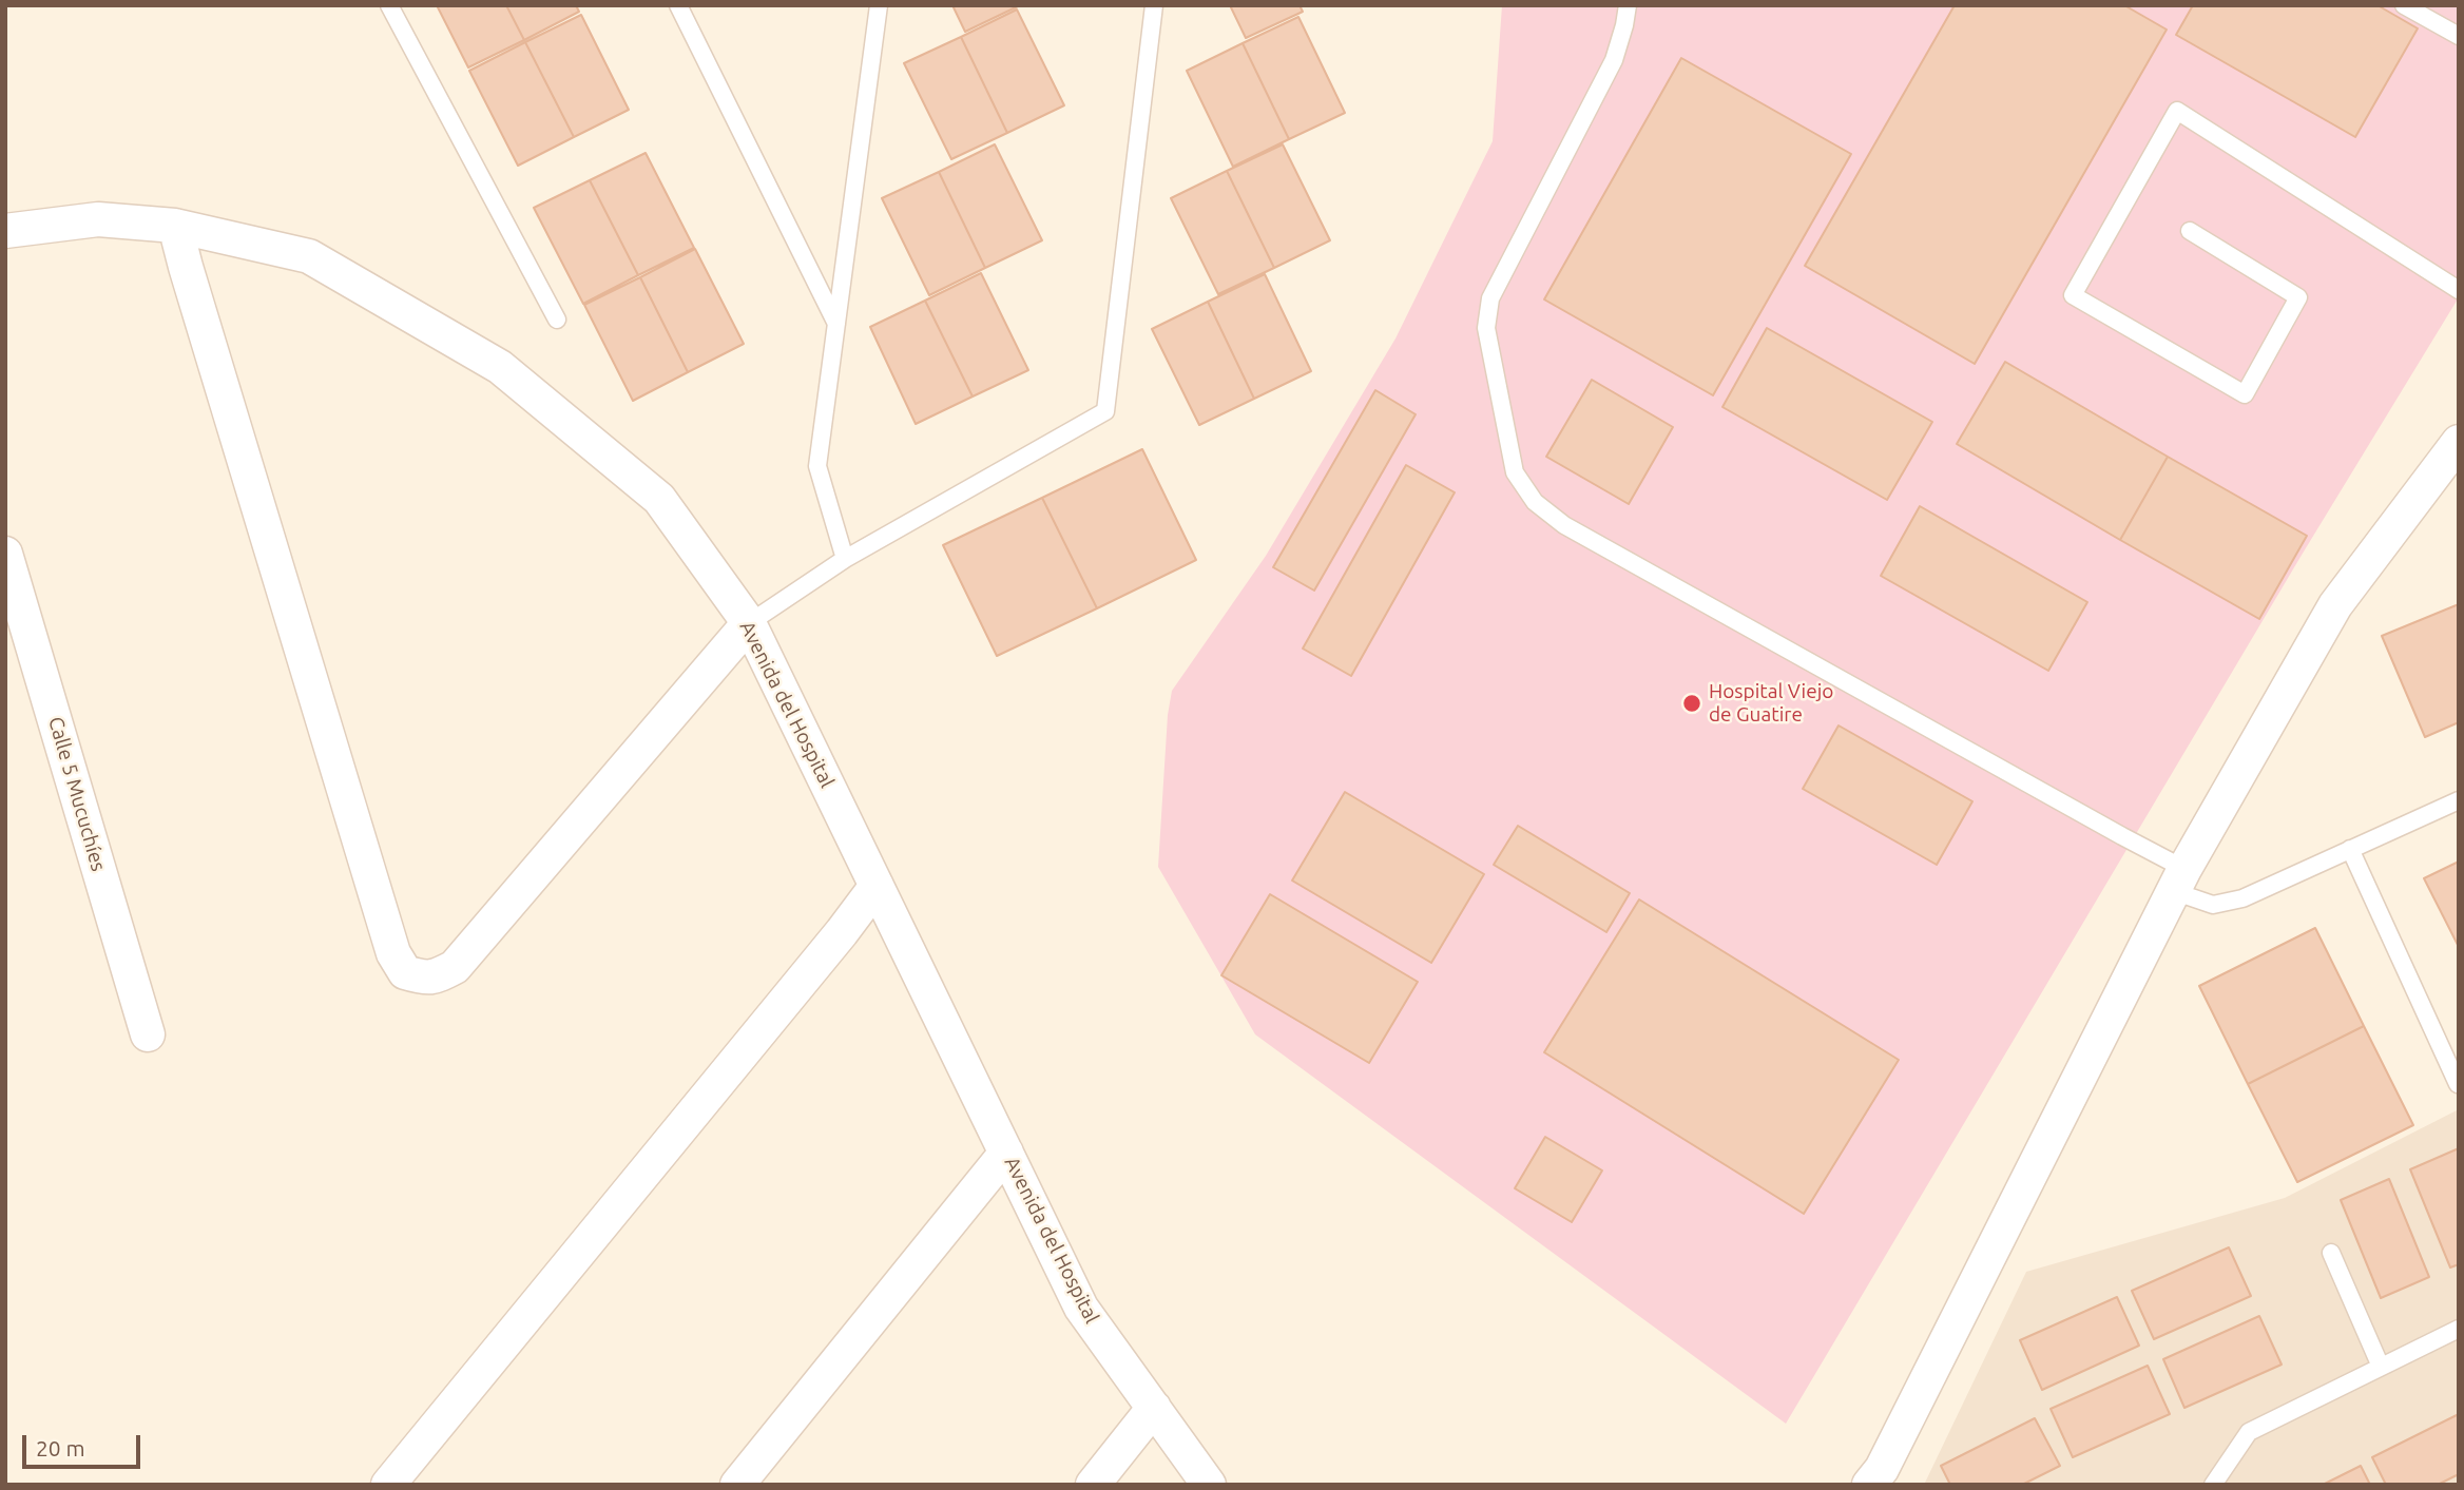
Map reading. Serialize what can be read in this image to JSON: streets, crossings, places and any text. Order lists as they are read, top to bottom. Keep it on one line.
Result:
{"streets":{"street":["Avenida del Hospital","Calle 5 Mucuchíes"]},"places":["Hospital Viejo de Guatire"],"scale_bar":"20 m"}
